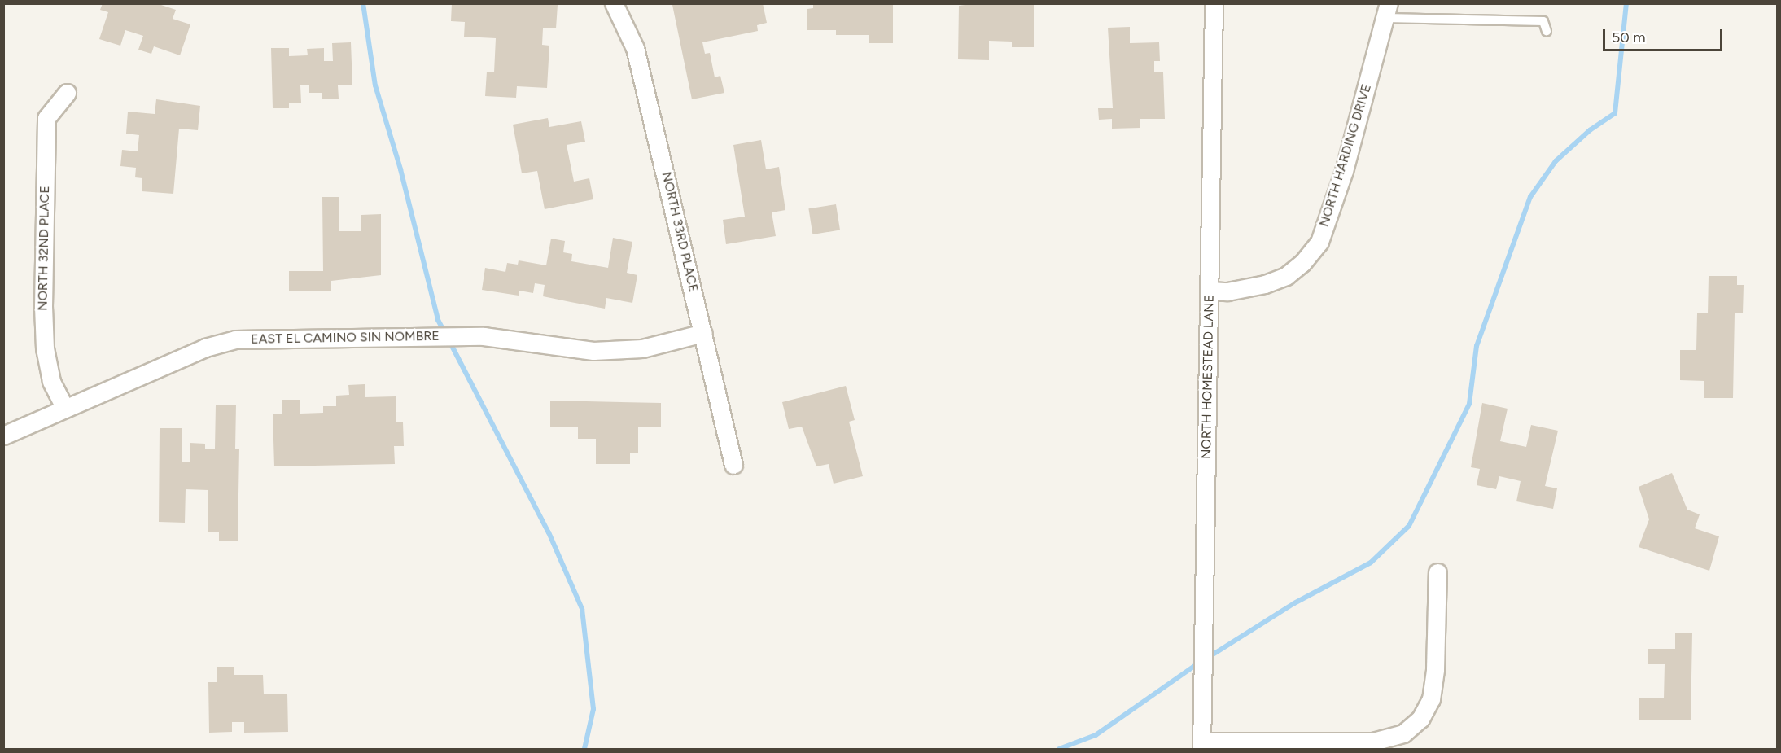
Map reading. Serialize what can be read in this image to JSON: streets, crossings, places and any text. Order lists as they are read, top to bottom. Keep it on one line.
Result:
{"streets":{"street":["NORTH HARDING DRIVE","NORTH 33RD PLACE","NORTH 32ND PLACE","EAST EL CAMINO SIN NOMBRE","NORTH HOMESTEAD LANE"]},"crossings":[["NORTH HARDING DRIVE","NORTH HOMESTEAD LANE"],["NORTH 33RD PLACE","EAST EL CAMINO SIN NOMBRE"],["NORTH 32ND PLACE","EAST EL CAMINO SIN NOMBRE"]],"scale_bar":"50 m"}
